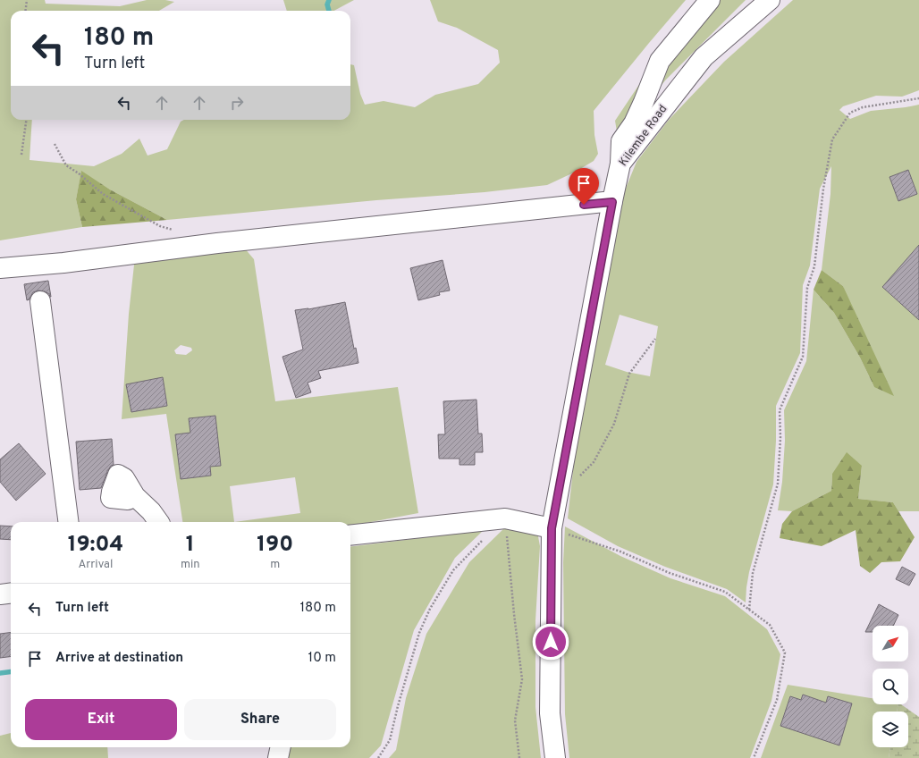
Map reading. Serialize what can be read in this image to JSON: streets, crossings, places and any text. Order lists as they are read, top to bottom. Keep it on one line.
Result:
{"streets":{"street":["Kilembe Road"]},"north":"top right","page":{"turn":["180 m","Turn left"],"eta":["19:04","Arrival","1","min","190","m"],"list":[{"name":"Turn left","value":"180 m"},{"name":"Arrive at destination","value":"10 m"}],"buttons":["Exit","Share"]}}
